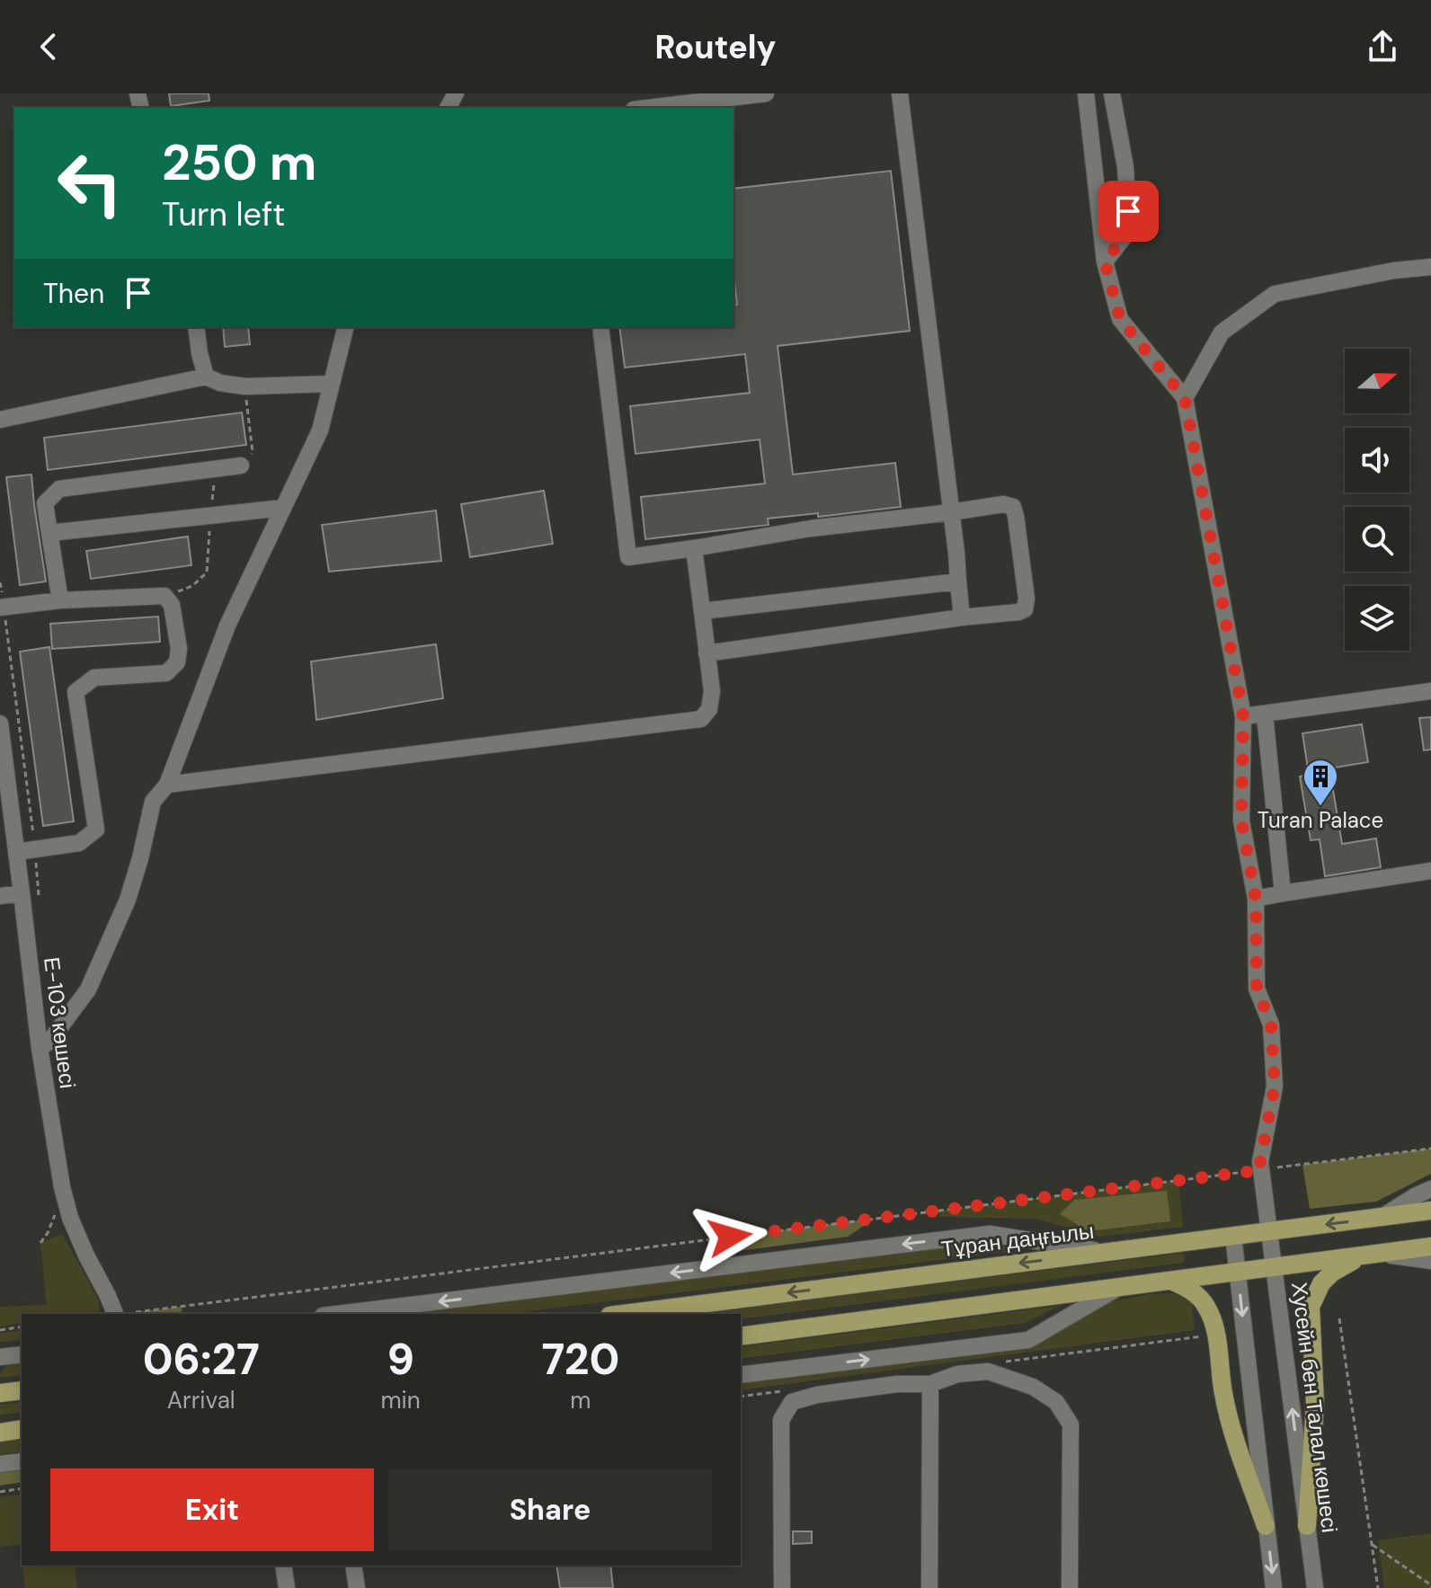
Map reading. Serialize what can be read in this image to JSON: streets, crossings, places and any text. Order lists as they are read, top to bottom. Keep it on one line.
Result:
{"streets":{"main road":["Тұран даңғылы"],"street":["Е-103 көшесі","Хусейн бен Талал көшесі"]},"crossings":[["Тұран даңғылы","Хусейн бен Талал көшесі"]],"places":{"building":["Turan Palace"]},"north":"right","page":{"header":"Routely","turn":["250 m","Turn left"],"then":"Then","eta":["06:27","Arrival","9","min","720","m"],"buttons":["Exit","Share"]}}
